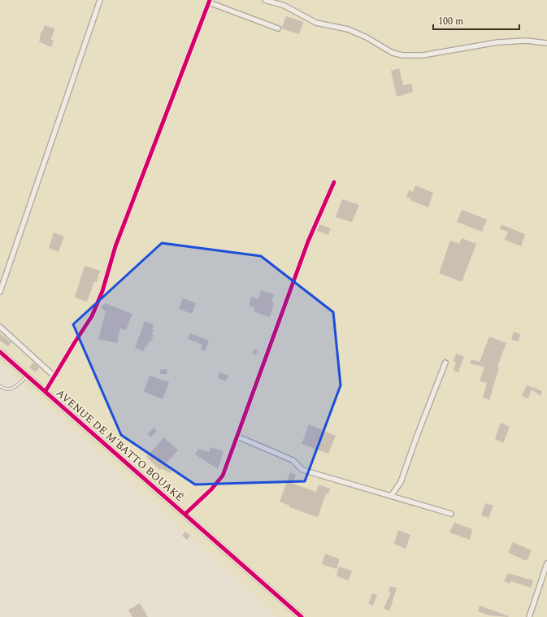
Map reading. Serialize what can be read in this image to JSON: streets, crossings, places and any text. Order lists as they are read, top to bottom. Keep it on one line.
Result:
{"streets":{"street":["AVENUE DE M'BATTO BOUAKÉ"]},"scale_bar":"100 m"}
